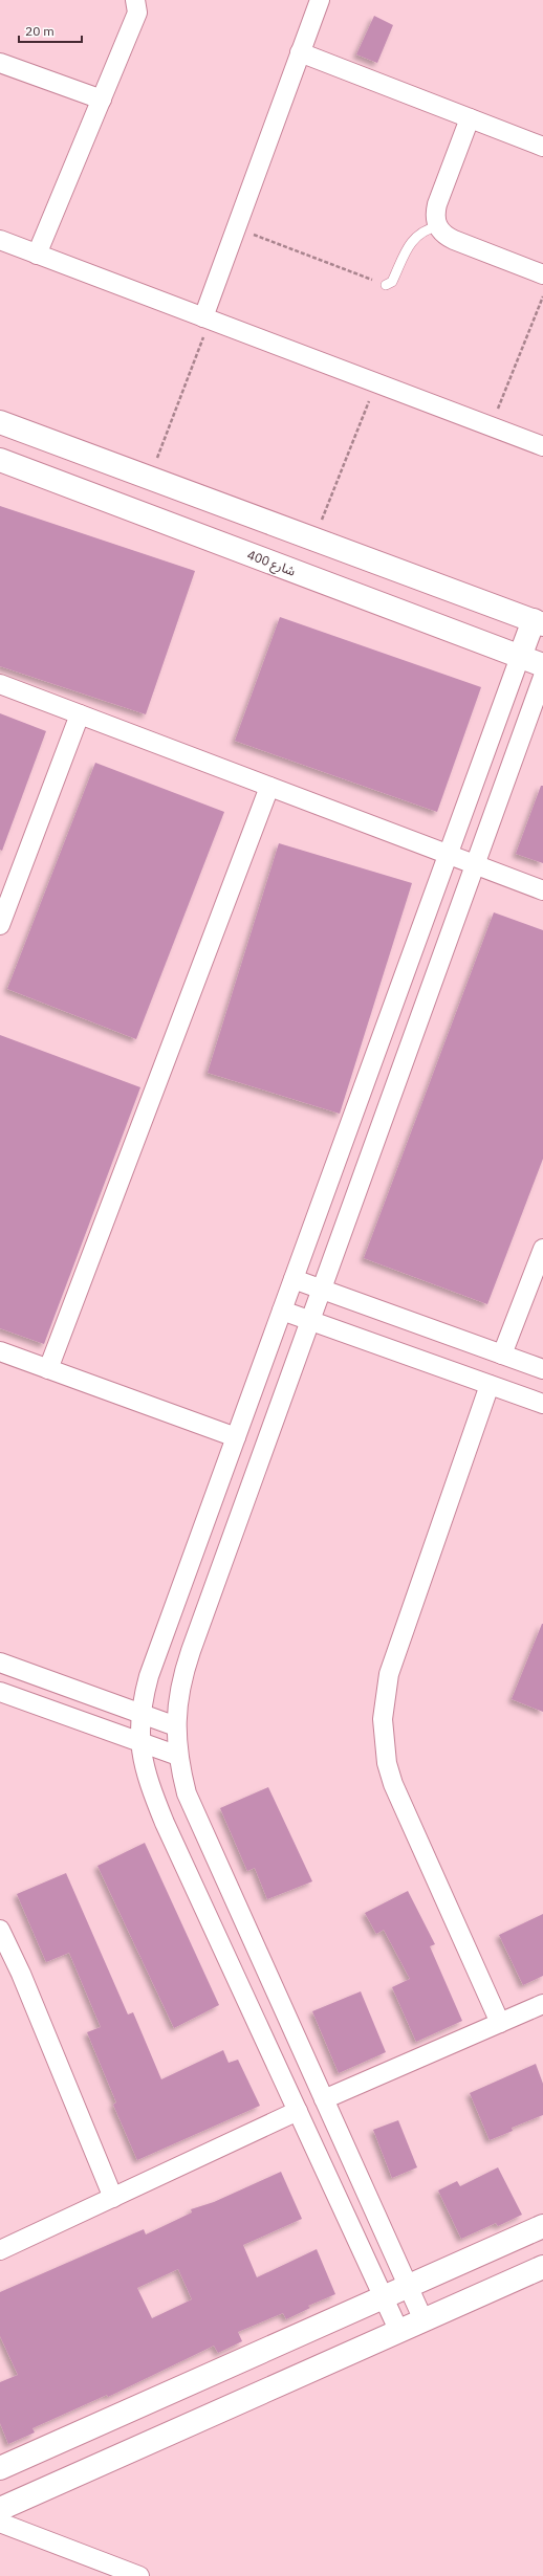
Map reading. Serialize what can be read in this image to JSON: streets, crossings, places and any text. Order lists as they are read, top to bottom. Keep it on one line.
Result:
{"streets":{"street":["شارع 400"]},"scale_bar":"20 m"}
